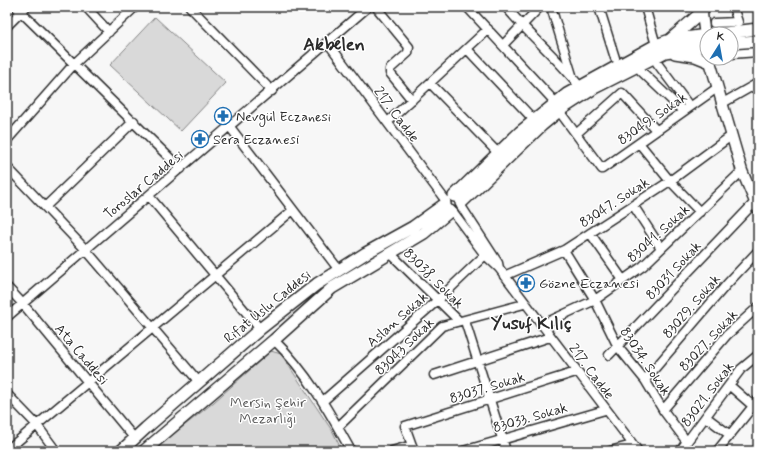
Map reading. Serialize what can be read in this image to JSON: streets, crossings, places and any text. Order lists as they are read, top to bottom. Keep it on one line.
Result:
{"streets":{"main road":["Rifat Uslu Caddesi"],"street":["217. Cadde","83049. Sokak","Toroslar Caddesi","83047. Sokak","83041. Sokak","83031 Sokak","83038. Sokak","83029. Sokak","Aslan Sokak","83027. Sokak","83043 Sokak","Ata Caddesi","83034. Sokak","83037. Sokak","83021. Sokak","83033. Sokak"]},"crossings":[["217. Cadde","Toroslar Caddesi"],["217. Cadde","83047. Sokak"],["217. Cadde","83041. Sokak"],["217. Cadde","Rifat Uslu Caddesi"],["217. Cadde","Aslan Sokak"],["217. Cadde","83043 Sokak"],["217. Cadde","83037. Sokak"],["217. Cadde","83033. Sokak"],["Toroslar Caddesi","Ata Caddesi"],["83047. Sokak","83034. Sokak"],["83041. Sokak","83034. Sokak"],["83031 Sokak","83034. Sokak"],["83038. Sokak","Rifat Uslu Caddesi"],["83038. Sokak","Aslan Sokak"],["83038. Sokak","83043 Sokak"],["Rifat Uslu Caddesi","Ata Caddesi"],["83029. Sokak","83034. Sokak"],["83027. Sokak","83034. Sokak"],["83034. Sokak","83021. Sokak"]],"districts":["Akbelen","Yusuf Kılıç"],"parks":["Mersin Şehir Mezarlığı"],"places":{"pharmacy":["Nevgül Eczanesi","Sera Eczanesi","Gözne Eczanesi"]},"north":"top"}
